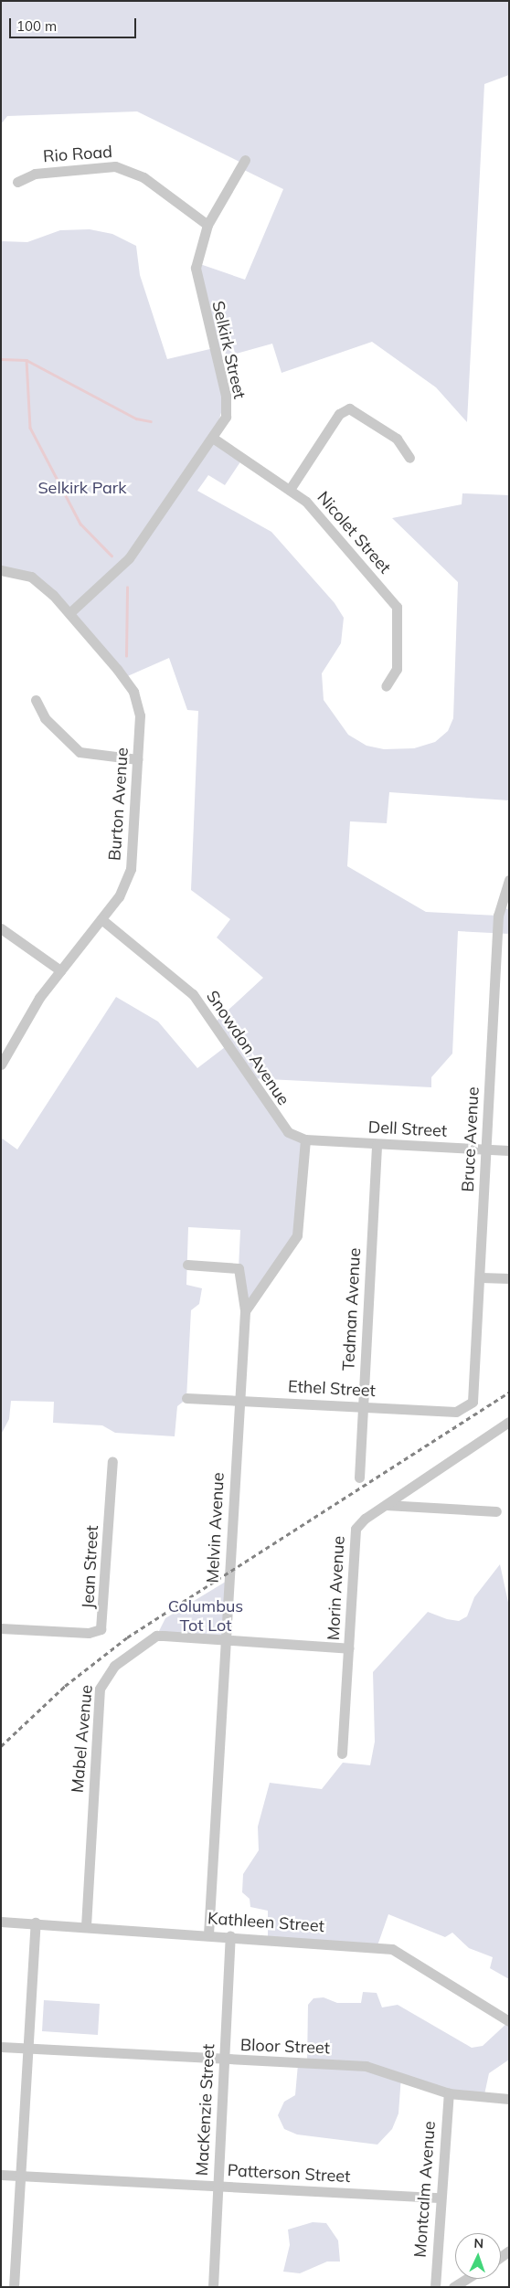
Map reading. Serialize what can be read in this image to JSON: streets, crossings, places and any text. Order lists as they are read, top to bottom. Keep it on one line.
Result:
{"streets":{"street":["Rio Road","Selkirk Street","Nicolet Street","Burton Avenue","Snowdon Avenue","Dell Street","Bruce Avenue","Tedman Avenue","Ethel Street","Melvin Avenue","Jean Street","Morin Avenue","Mabel Avenue","Kathleen Street","Bloor Street","MacKenzie Street","Patterson Street","Montcalm Avenue"]},"crossings":[["Rio Road","Selkirk Street"],["Selkirk Street","Nicolet Street"],["Selkirk Street","Burton Avenue"],["Burton Avenue","Snowdon Avenue"],["Snowdon Avenue","Dell Street"],["Dell Street","Bruce Avenue"],["Dell Street","Tedman Avenue"],["Bruce Avenue","Ethel Street"],["Tedman Avenue","Ethel Street"],["Ethel Street","Melvin Avenue"],["Melvin Avenue","Mabel Avenue"],["Melvin Avenue","Kathleen Street"],["Morin Avenue","Mabel Avenue"],["Mabel Avenue","Kathleen Street"],["Kathleen Street","MacKenzie Street"],["Bloor Street","MacKenzie Street"],["Bloor Street","Montcalm Avenue"],["MacKenzie Street","Patterson Street"],["Patterson Street","Montcalm Avenue"]],"parks":["Selkirk Park","Columbus Tot Lot"],"scale_bar":"100 m","north":"top"}
